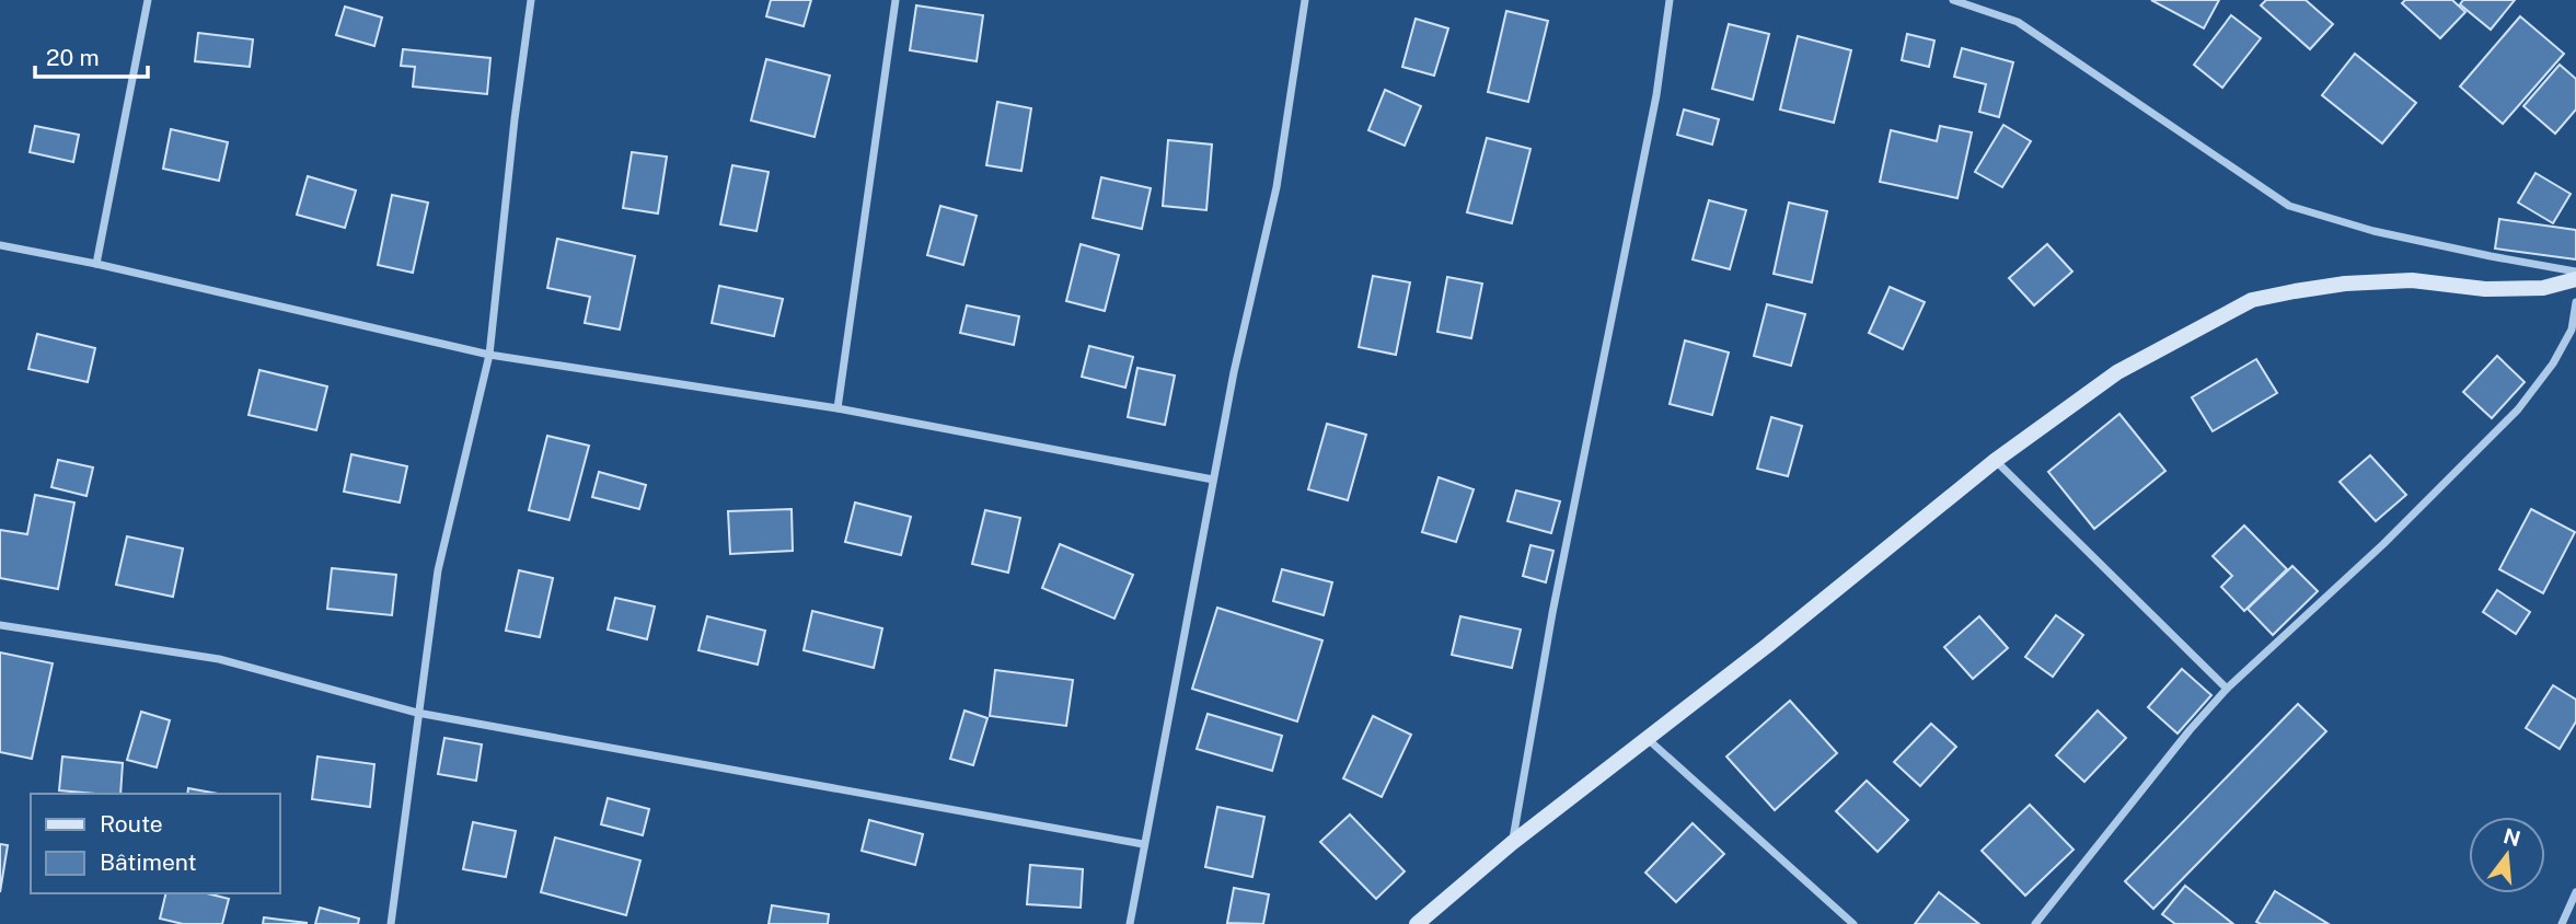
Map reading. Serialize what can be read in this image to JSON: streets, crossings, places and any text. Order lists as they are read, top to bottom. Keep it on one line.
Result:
{"legend":["Route","Bâtiment"],"scale_bar":"20 m","north":"top"}
